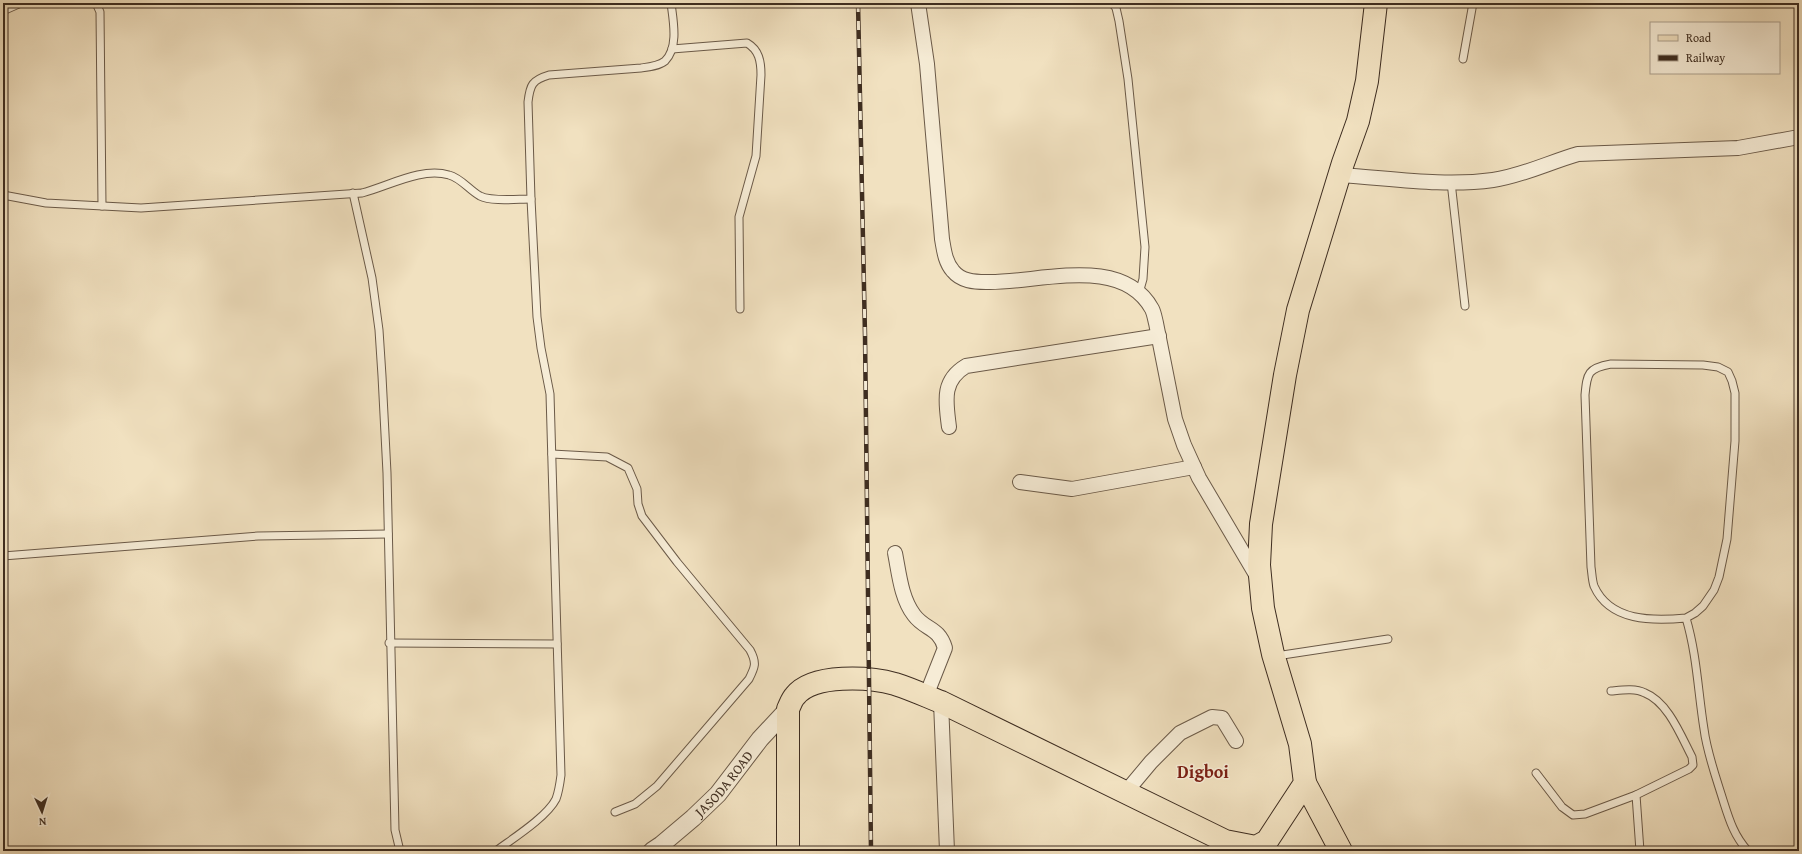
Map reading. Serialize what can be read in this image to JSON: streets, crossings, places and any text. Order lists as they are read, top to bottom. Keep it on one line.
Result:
{"streets":{"street":["JASODA ROAD"]},"districts":["Digboi"],"legend":["Road","Railway"],"north":"bottom"}
